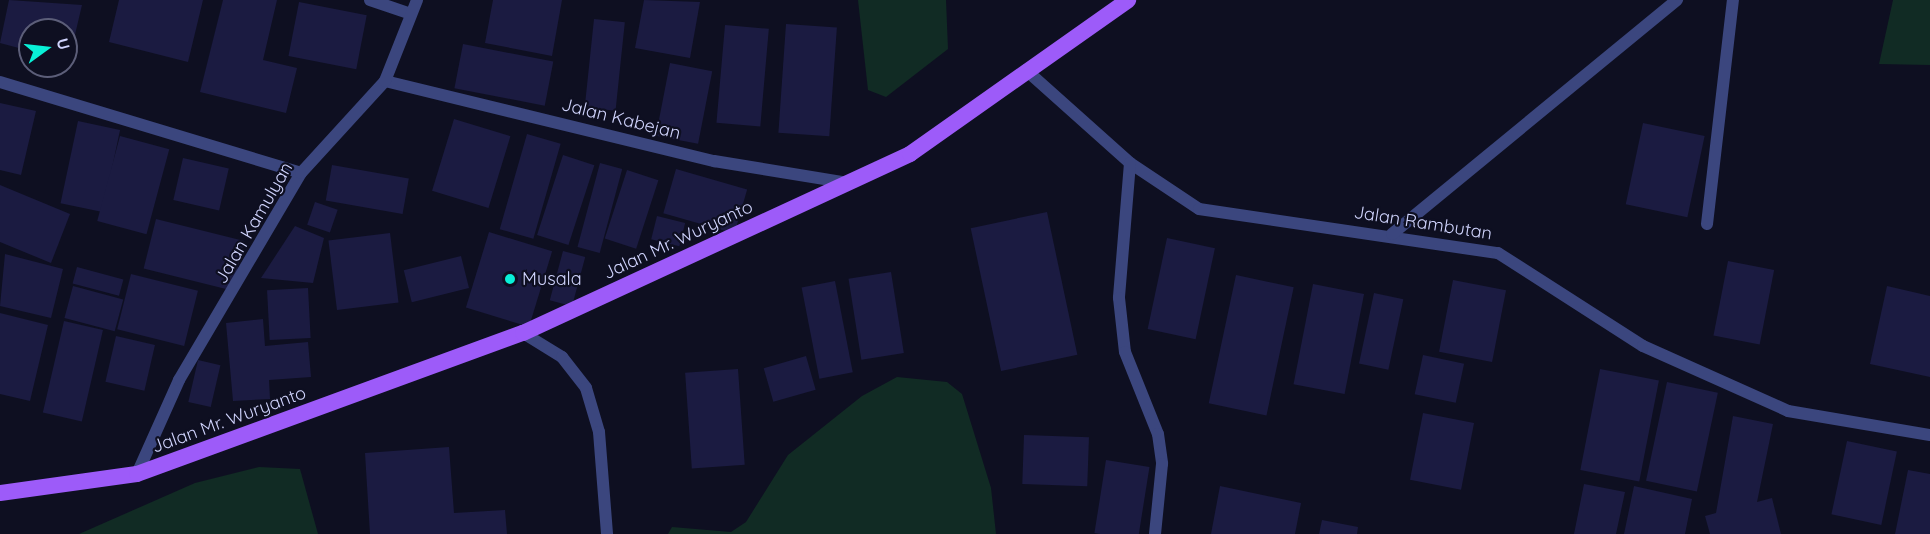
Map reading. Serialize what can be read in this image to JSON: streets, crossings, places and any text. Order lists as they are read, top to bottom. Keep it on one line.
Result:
{"streets":{"main road":["Jalan Mr. Wuryanto"],"street":["Jalan Kabejan","Jalan Kamulyan","Jalan Rambutan"]},"crossings":[["Jalan Kabejan","Jalan Kamulyan"],["Jalan Kabejan","Jalan Mr. Wuryanto"],["Jalan Kamulyan","Jalan Mr. Wuryanto"],["Jalan Rambutan","Jalan Mr. Wuryanto"]],"places":["Musala"],"north":"right"}
